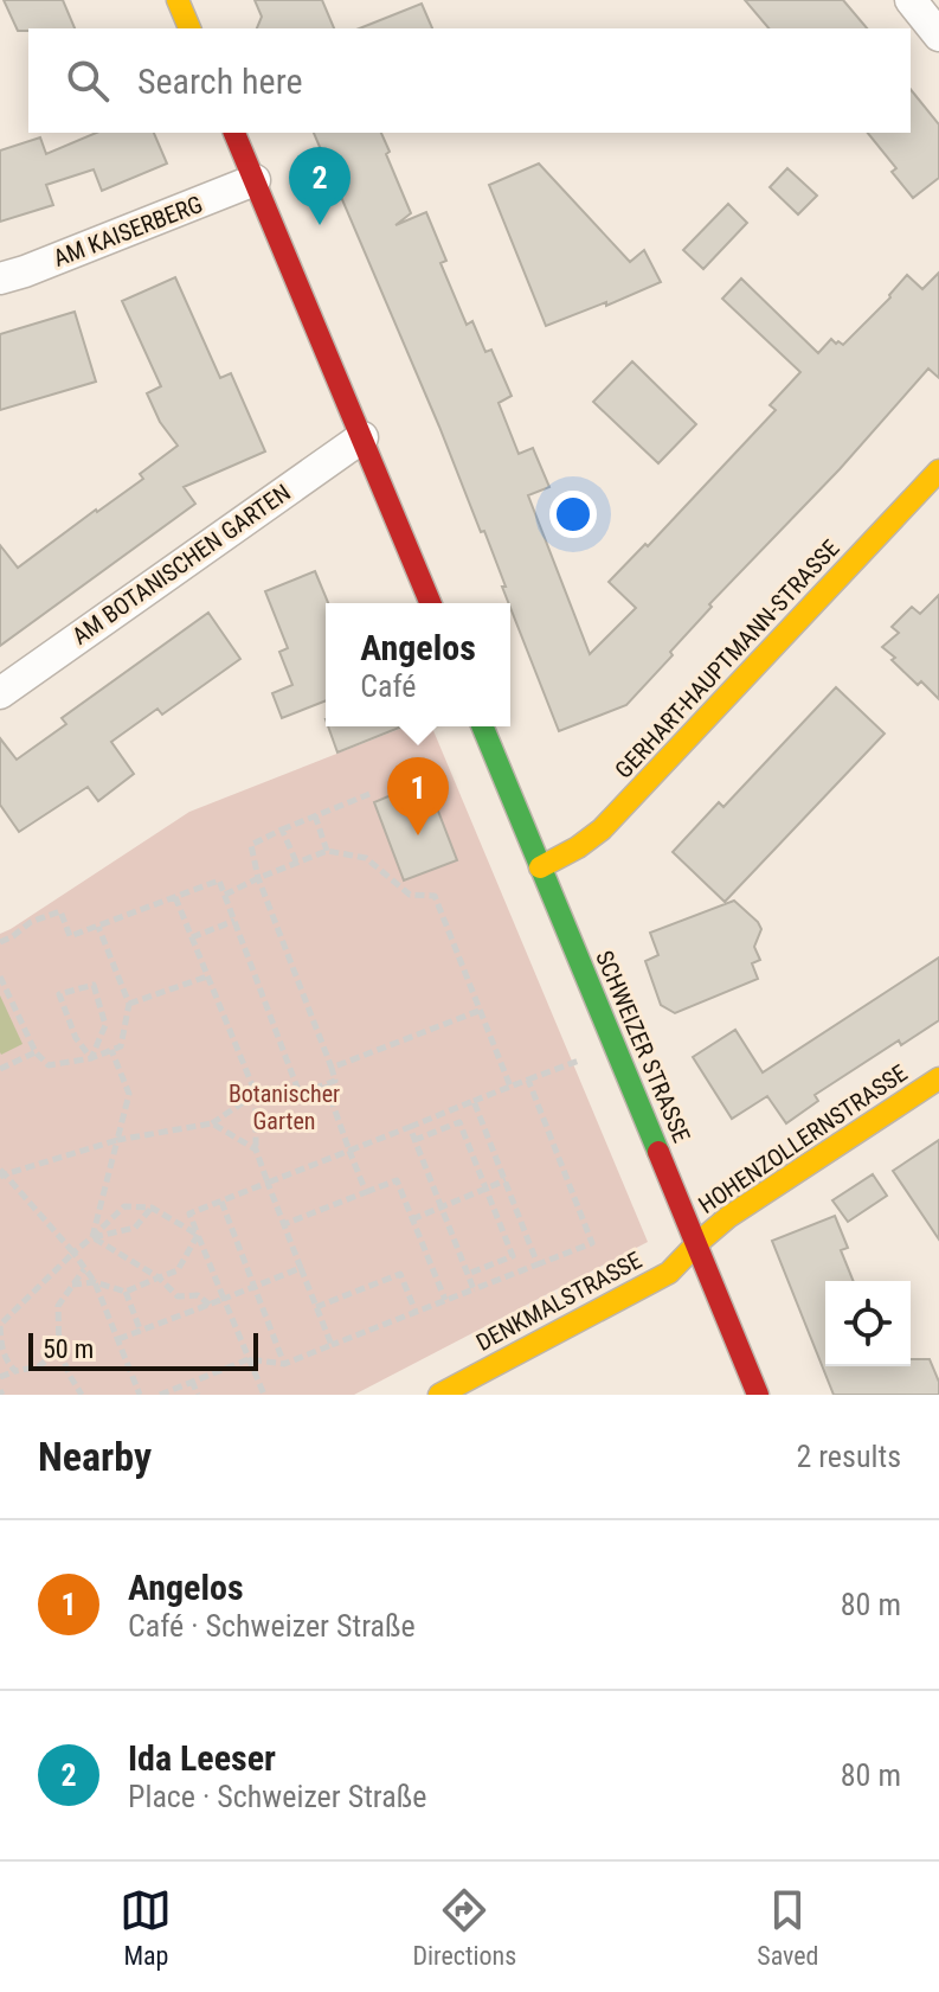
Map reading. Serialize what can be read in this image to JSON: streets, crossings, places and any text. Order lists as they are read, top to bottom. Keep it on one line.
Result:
{"streets":{"main road":["GERHART-HAUPTMANN-STRASSE","SCHWEIZER STRASSE","HOHENZOLLERNSTRASSE","DENKMALSTRASSE"],"street":["AM KAISERBERG","AM BOTANISCHEN GARTEN"]},"crossings":[["GERHART-HAUPTMANN-STRASSE","SCHWEIZER STRASSE"],["SCHWEIZER STRASSE","HOHENZOLLERNSTRASSE"],["SCHWEIZER STRASSE","DENKMALSTRASSE"],["HOHENZOLLERNSTRASSE","DENKMALSTRASSE"]],"parks":["Botanischer Garten"],"scale_bar":"50 m","page":{"search":"Search here","pins":["2","1"],"popup":["Angelos","Café"],"scale":"50 m","heading":["Nearby","2 results"],"list":[{"mark":"1","name":"Angelos","note":"Café · Schweizer Straße","value":"80 m"},{"mark":"2","name":"Ida Leeser","note":"Place · Schweizer Straße","value":"80 m"}],"nav":["Map","Directions","Saved"]}}
